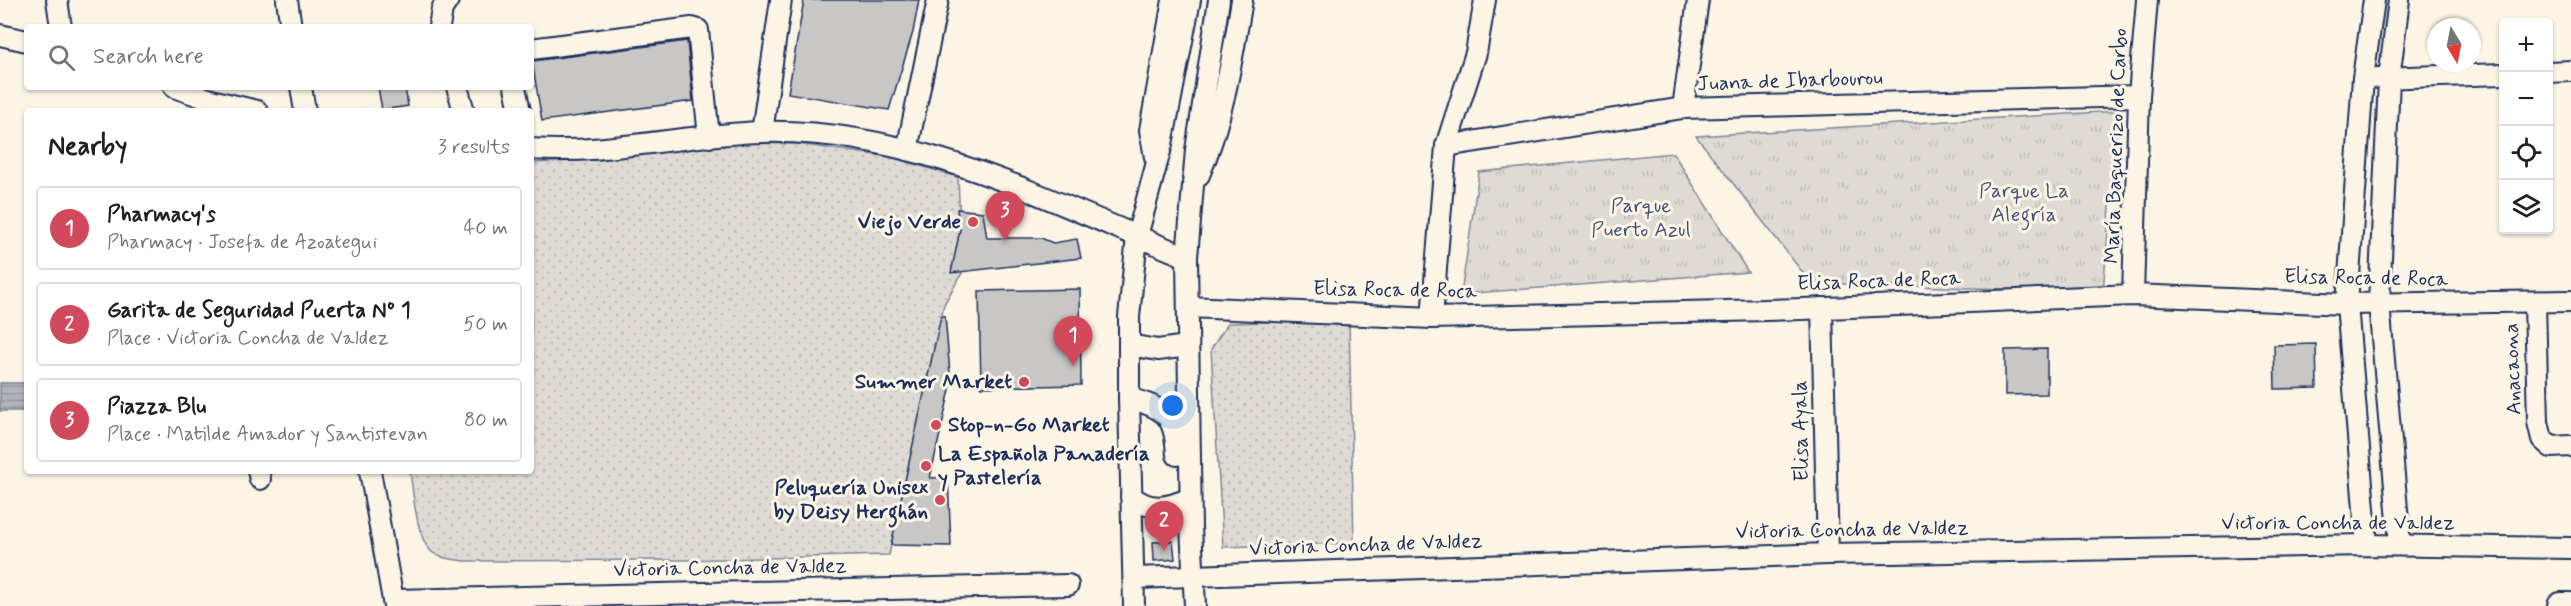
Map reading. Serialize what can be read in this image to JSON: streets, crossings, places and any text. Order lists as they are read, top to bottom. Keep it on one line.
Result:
{"streets":{"street":["Juana de Ibarbourou","María Baquerizo de Carbo","Elisa Roca de Roca","Anacaona","Elisa Ayala","Victoria Concha de Valdez"]},"crossings":[["Juana de Ibarbourou","María Baquerizo de Carbo"],["María Baquerizo de Carbo","Elisa Roca de Roca"],["Elisa Roca de Roca","Anacaona"],["Elisa Roca de Roca","Elisa Ayala"],["Elisa Ayala","Victoria Concha de Valdez"]],"parks":["Parque La Alegría","Parque Puerto Azul"],"places":["Viejo Verde","Summer Market","Stop-n-Go Market","La Española Panadería y Pastelería","Peluquería Unisex by Deisy Herghán"],"north":"bottom","page":{"map_buttons":["+","−"],"search":"Search here","heading":["Nearby","3 results"],"list":[{"mark":"1","name":"Pharmacy's","note":"Pharmacy · Josefa de Azoategui","value":"40 m"},{"mark":"2","name":"Garita de Seguridad Puerta Nº 1","note":"Place · Victoria Concha de Valdez","value":"50 m"},{"mark":"3","name":"Piazza Blu","note":"Place · Matilde Amador y Santistevan","value":"80 m"}],"pins":["3","1","2"]}}
